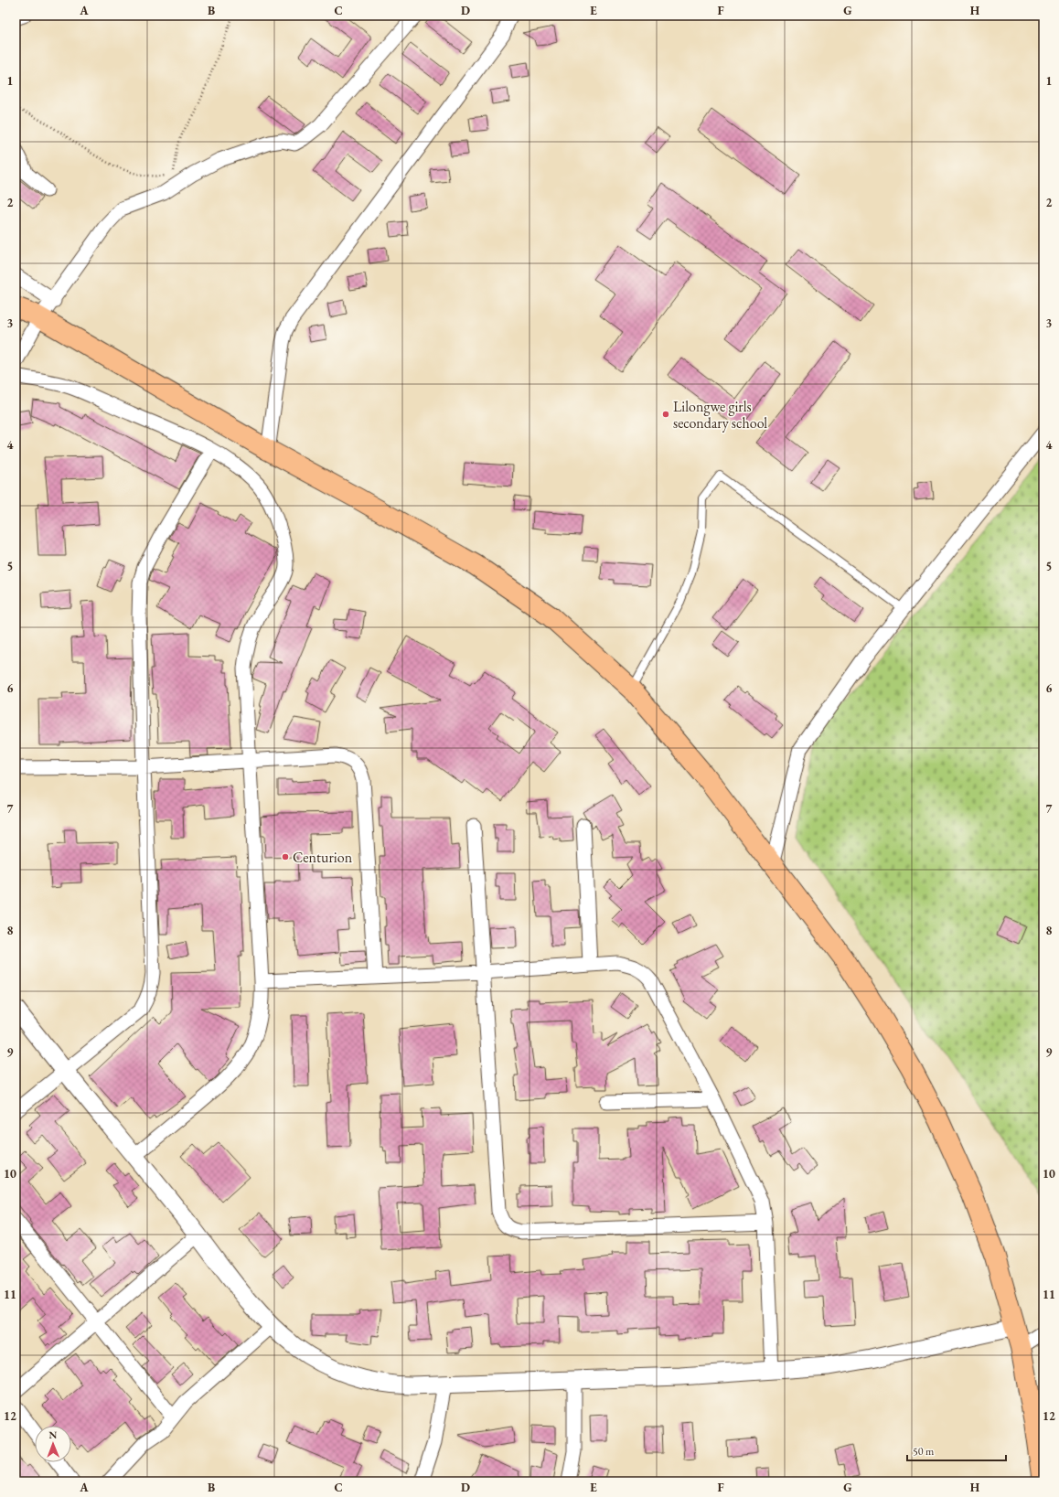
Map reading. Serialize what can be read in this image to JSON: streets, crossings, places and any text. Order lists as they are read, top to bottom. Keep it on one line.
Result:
{"places":["Lilongwe girls secondary school","Centurion"],"scale_bar":"50 m","north":"top","grid":{"columns":["A","B","C","D","E","F","G","H"],"rows":["1","2","3","4","5","6","7","8","9","10","11","12"]}}
